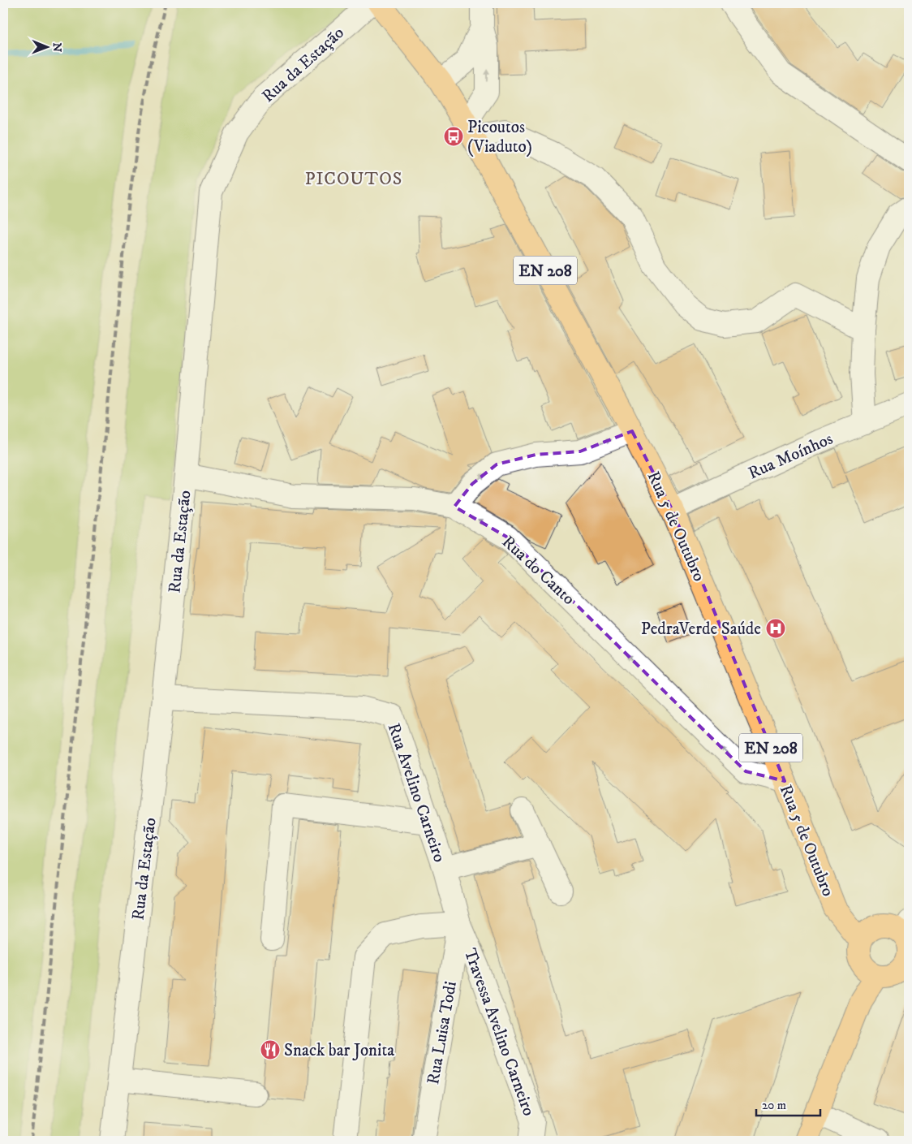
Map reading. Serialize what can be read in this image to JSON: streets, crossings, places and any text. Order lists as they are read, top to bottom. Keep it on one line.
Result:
{"streets":{"main road":["EN 208","Rua 5 de Outubro"],"street":["Rua da Estação","Rua Moínhos","Rua do Canto","Rua Avelino Carneiro","Travessa Avelino Carneiro","Rua Luisa Todi"]},"crossings":[["Rua da Estação","Rua do Canto"],["Rua da Estação","Rua Avelino Carneiro"],["Rua Moínhos","Rua 5 de Outubro"],["Rua 5 de Outubro","Rua do Canto"],["Rua Avelino Carneiro","Travessa Avelino Carneiro"],["Rua Avelino Carneiro","Rua Luisa Todi"],["Travessa Avelino Carneiro","Rua Luisa Todi"]],"one_way":["Rua do Canto"],"districts":["PICOUTOS"],"places":{"bus stop":["Picoutos (Viaduto)"],"hospital":["PedraVerde Saúde"],"restaurant":["Snack bar Jonita"]},"scale_bar":"20 m","north":"right"}
